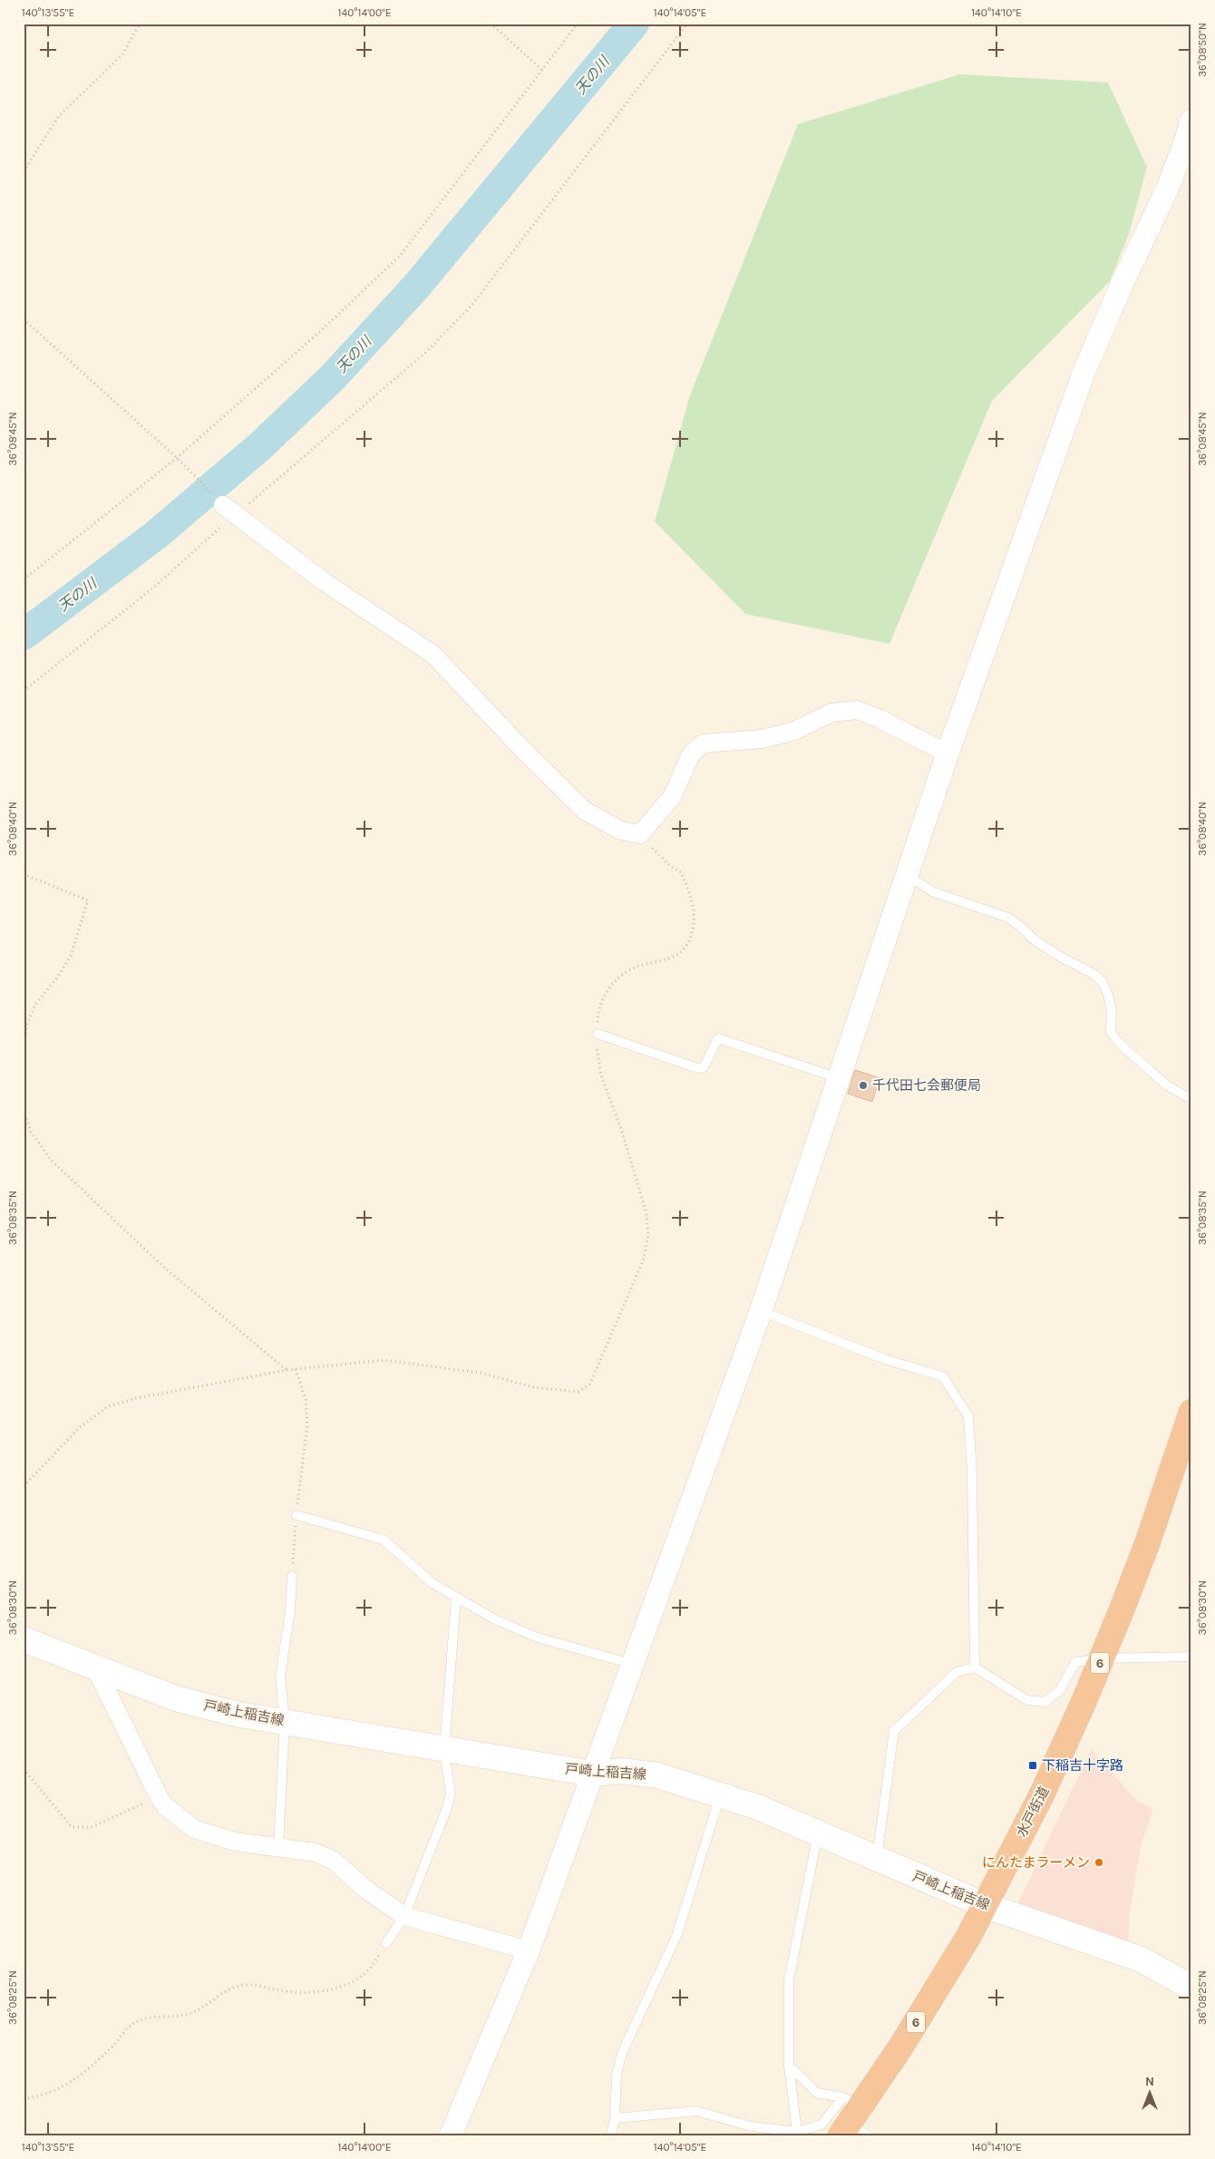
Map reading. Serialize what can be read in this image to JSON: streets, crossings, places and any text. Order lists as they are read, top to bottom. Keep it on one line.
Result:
{"streets":{"highway":["6","水戸街道"],"main road":["戸崎上稲吉線"]},"crossings":[["戸崎上稲吉線","水戸街道"]],"water":["天の川"],"places":{"other":["千代田七会郵便局","にんたまラーメン"],"transit":["下稲吉十字路"]},"north":"top","coordinates":["140°13'55\"E","140°14'00\"E","140°14'05\"E","140°14'10\"E","36°08'50\"N","36°08'45\"N","36°08'40\"N","36°08'35\"N","36°08'30\"N","36°08'25\"N"]}
